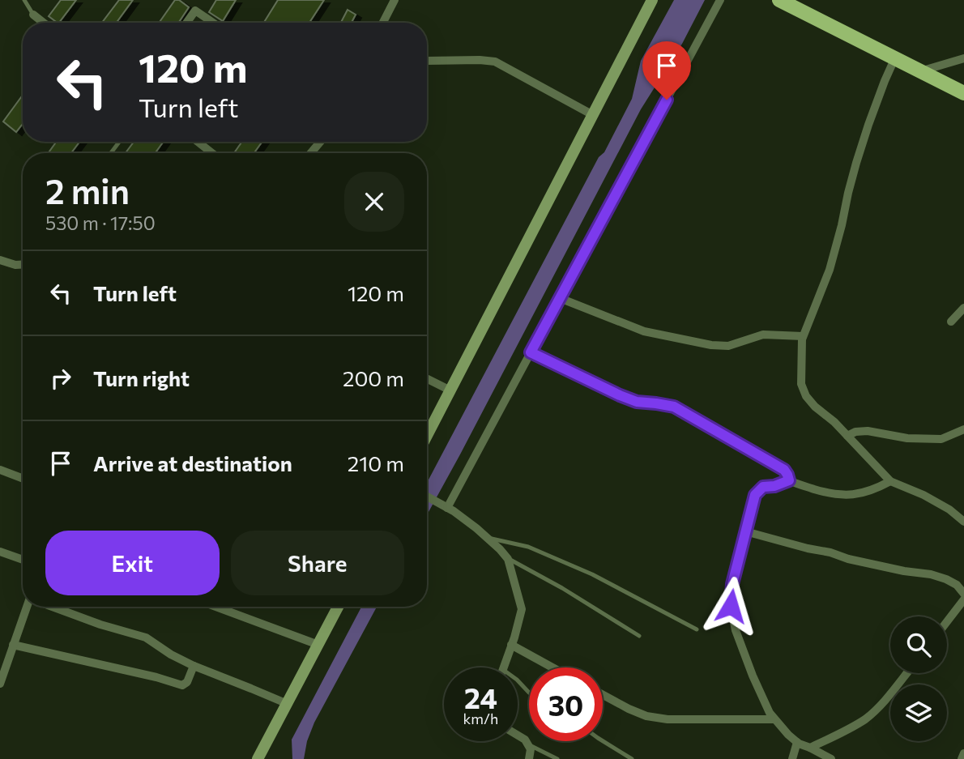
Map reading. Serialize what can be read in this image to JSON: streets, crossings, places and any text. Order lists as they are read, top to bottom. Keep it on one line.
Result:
{"page":{"turn":["120 m","Turn left"],"heading":["2 min","530 m · 17:50"],"list":[{"name":"Turn left","value":"120 m"},{"name":"Turn right","value":"200 m"},{"name":"Arrive at destination","value":"210 m"}],"buttons":["Exit","Share"],"speed":"24 km/h","limit":"30"}}
